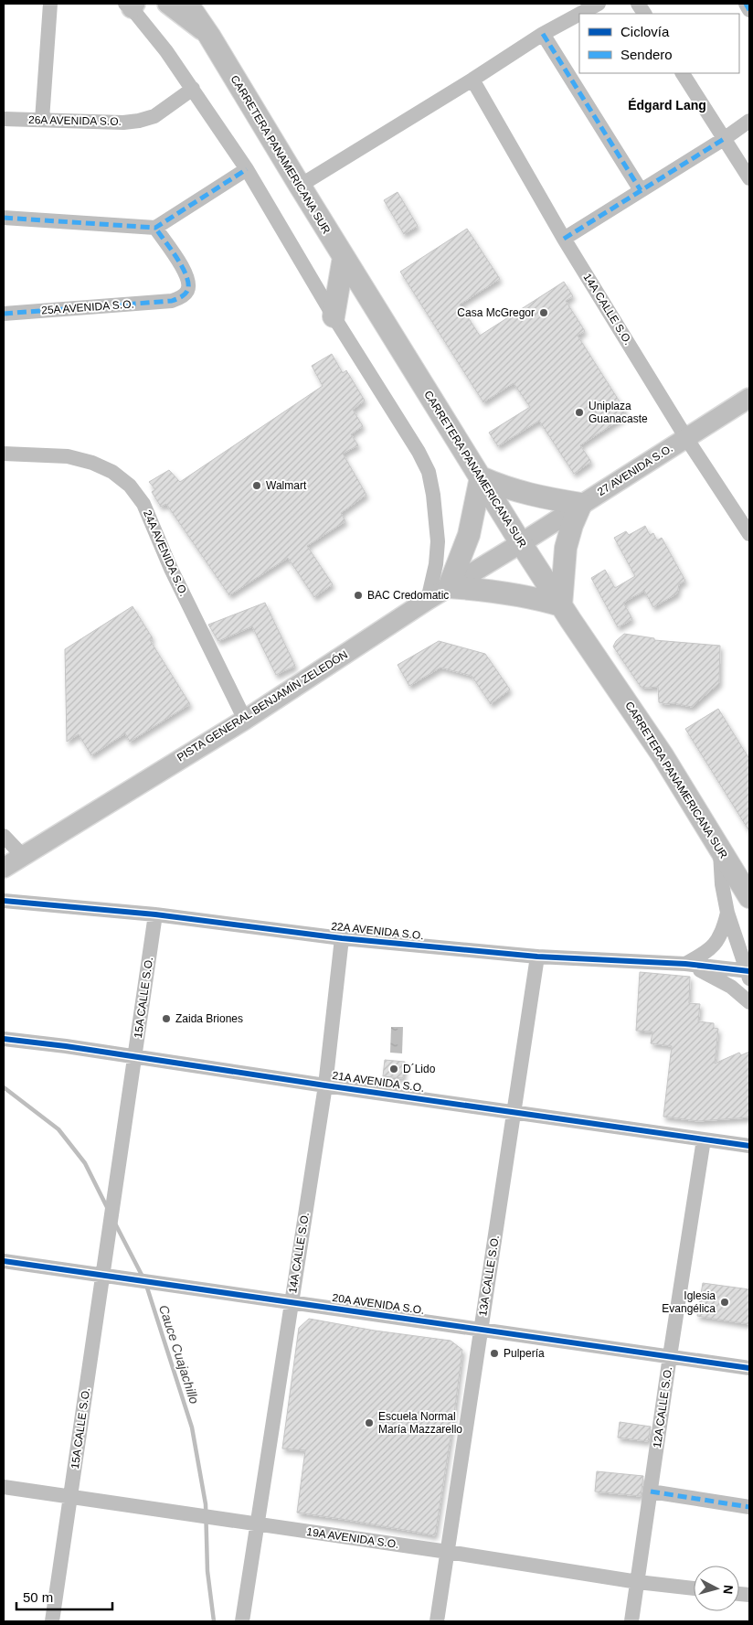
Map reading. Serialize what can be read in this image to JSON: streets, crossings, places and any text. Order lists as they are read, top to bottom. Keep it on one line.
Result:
{"streets":{"highway":["CARRETERA PANAMERICANA SUR"],"main road":["27 AVENIDA S.O.","PISTA GENERAL BENJAMÍN ZELEDÓN"],"street":["26A AVENIDA S.O.","25A AVENIDA S.O.","14A CALLE S.O.","24A AVENIDA S.O.","22A AVENIDA S.O.","15A CALLE S.O.","21A AVENIDA S.O.","13A CALLE S.O.","20A AVENIDA S.O.","12A CALLE S.O.","19A AVENIDA S.O."]},"crossings":[["CARRETERA PANAMERICANA SUR","27 AVENIDA S.O."],["CARRETERA PANAMERICANA SUR","PISTA GENERAL BENJAMÍN ZELEDÓN"],["14A CALLE S.O.","27 AVENIDA S.O."],["14A CALLE S.O.","22A AVENIDA S.O."],["14A CALLE S.O.","21A AVENIDA S.O."],["14A CALLE S.O.","20A AVENIDA S.O."],["14A CALLE S.O.","19A AVENIDA S.O."],["27 AVENIDA S.O.","PISTA GENERAL BENJAMÍN ZELEDÓN"],["24A AVENIDA S.O.","PISTA GENERAL BENJAMÍN ZELEDÓN"],["22A AVENIDA S.O.","15A CALLE S.O."],["22A AVENIDA S.O.","13A CALLE S.O."],["15A CALLE S.O.","21A AVENIDA S.O."],["15A CALLE S.O.","20A AVENIDA S.O."],["15A CALLE S.O.","19A AVENIDA S.O."],["21A AVENIDA S.O.","13A CALLE S.O."],["21A AVENIDA S.O.","12A CALLE S.O."],["13A CALLE S.O.","20A AVENIDA S.O."],["13A CALLE S.O.","19A AVENIDA S.O."],["20A AVENIDA S.O.","12A CALLE S.O."],["12A CALLE S.O.","19A AVENIDA S.O."]],"districts":["Édgard Lang"],"water":["Cauce Cuajachillo"],"places":["Casa McGregor","Uniplaza Guanacaste","Walmart","BAC Credomatic","Zaida Briones","D´Lido","Iglesia Evangélica","Pulpería","Escuela Normal María Mazzarello"],"legend":["Ciclovía","Sendero"],"scale_bar":"50 m","north":"right"}
